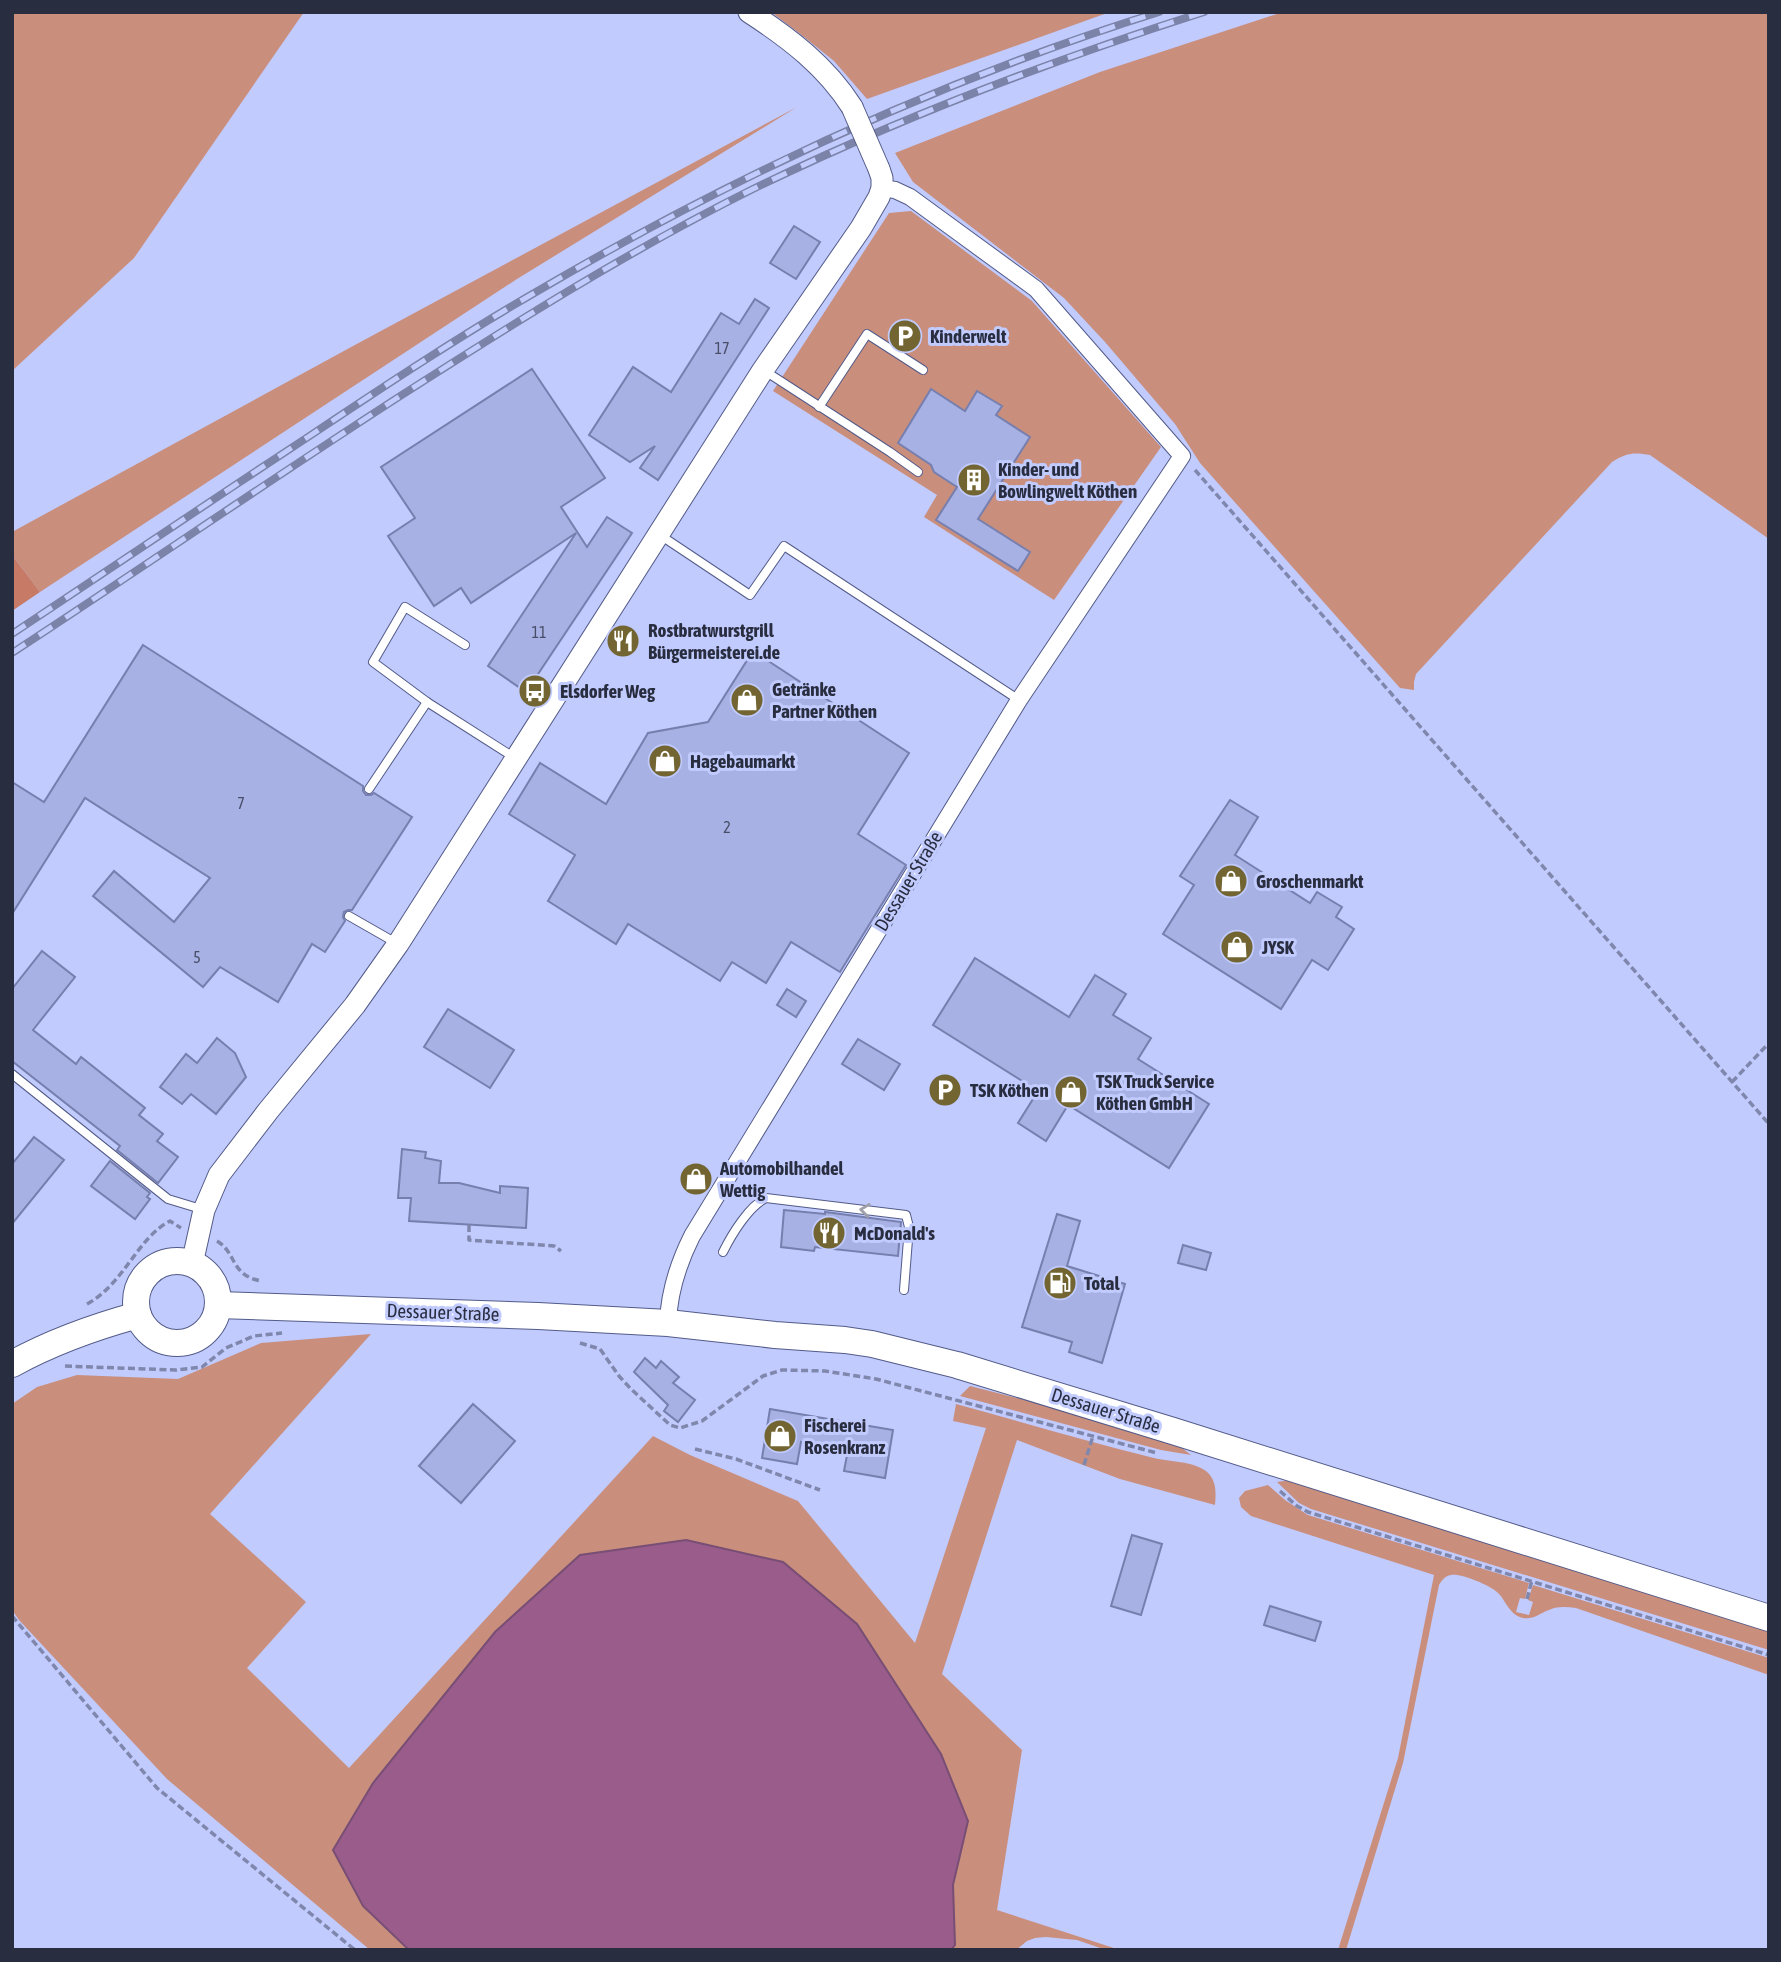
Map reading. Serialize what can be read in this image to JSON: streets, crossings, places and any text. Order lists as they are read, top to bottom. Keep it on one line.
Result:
{"streets":{"main road":["Dessauer Straße"]},"places":{"parking":["Kinderwelt","TSK Köthen"],"building":["Kinder- und Bowlingwelt Köthen"],"restaurant":["Rostbratwurstgrill Bürgermeisterei.de","McDonald's"],"bus stop":["Elsdorfer Weg"],"shop":["Getränke Partner Köthen","Hagebaumarkt","Groschenmarkt","JYSK","TSK Truck Service Köthen GmbH","Automobilhandel Wettig","Fischerei Rosenkranz"],"fuel station":["Total"]},"house_numbers":["17","11","7","2","5"]}
